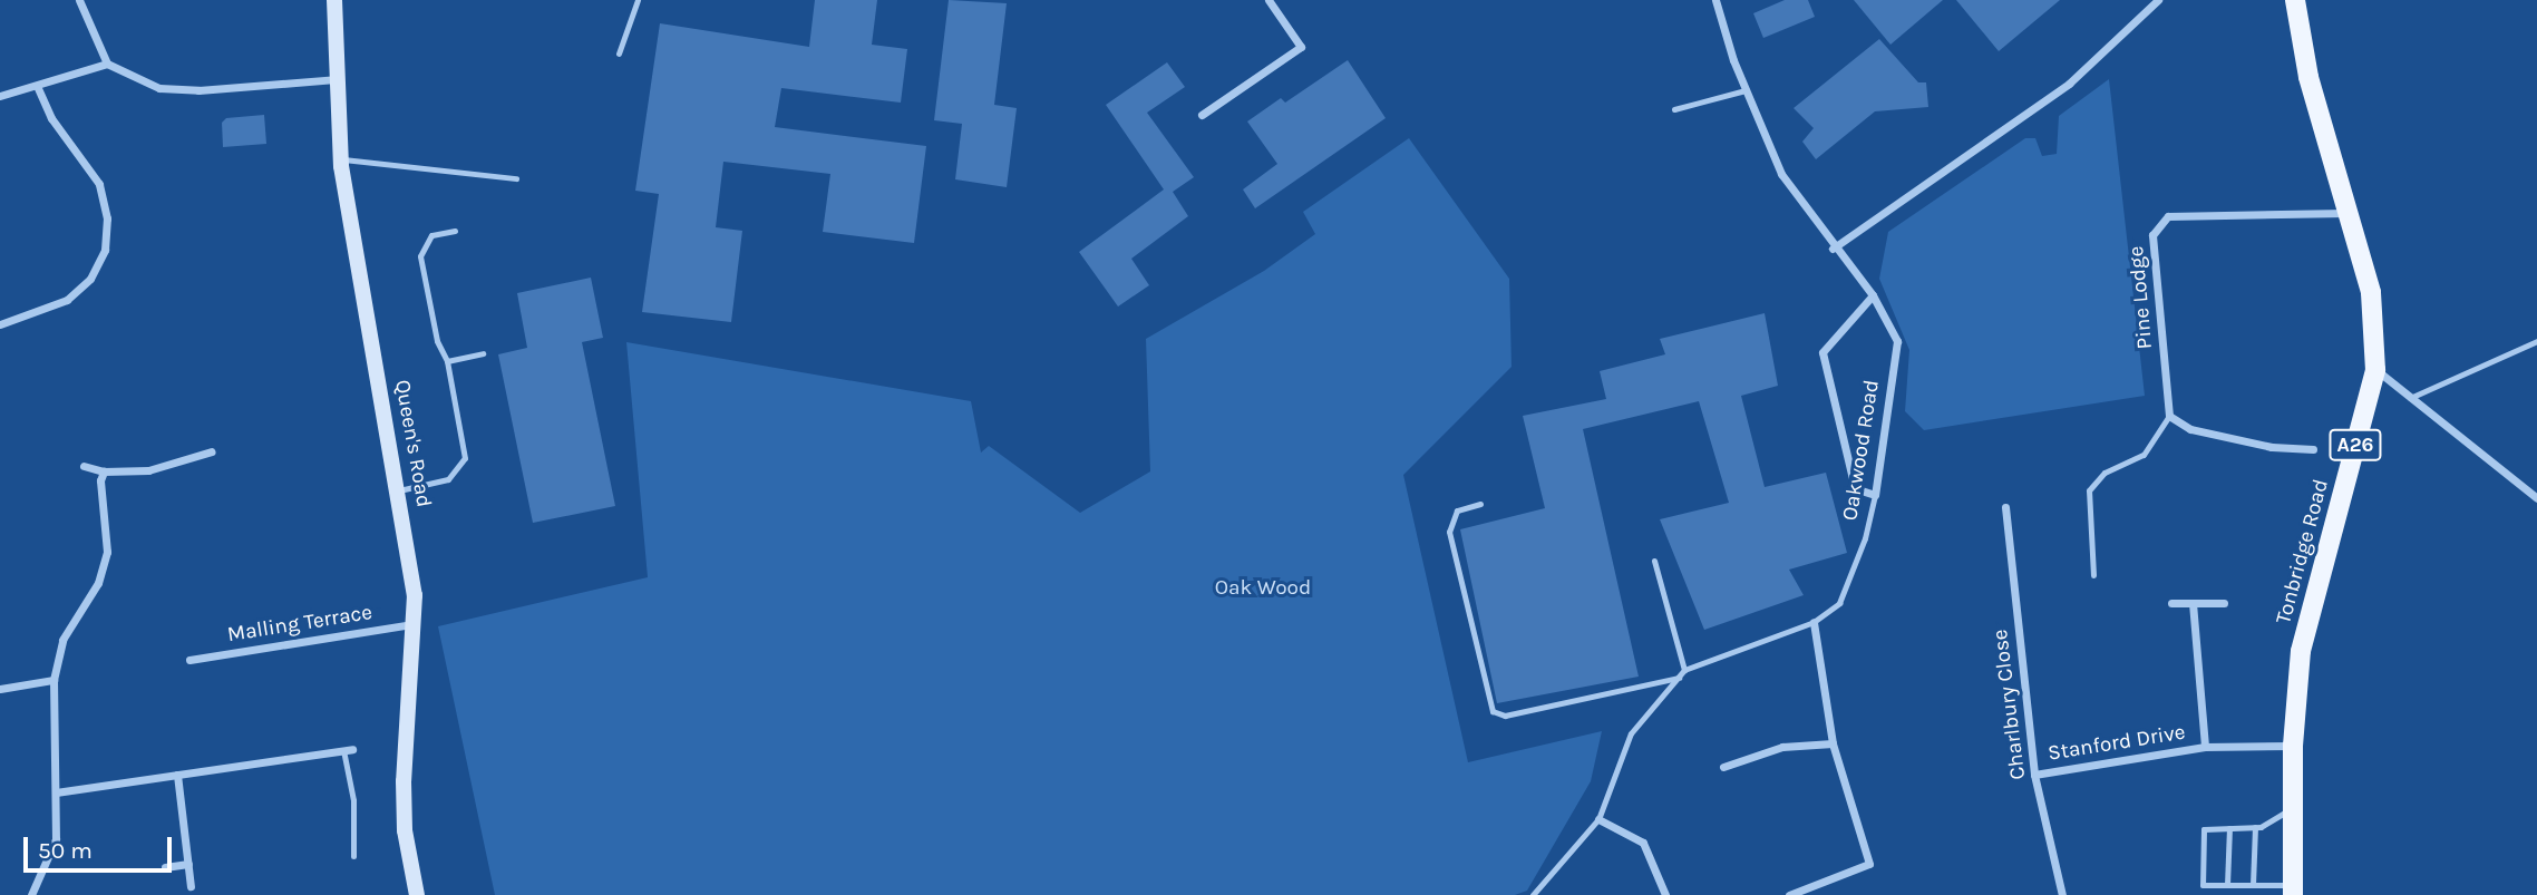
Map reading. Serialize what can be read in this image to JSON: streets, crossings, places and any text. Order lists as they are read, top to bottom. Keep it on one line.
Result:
{"streets":{"main road":["A26","Tonbridge Road"],"street":["Pine Lodge","Queen's Road","Oakwood Road","Malling Terrace","Charlbury Close","Stanford Drive"]},"crossings":[["Pine Lodge","Tonbridge Road"],["Queen's Road","Malling Terrace"],["Tonbridge Road","Stanford Drive"],["Charlbury Close","Stanford Drive"]],"parks":["Oak Wood"],"scale_bar":"50 m"}
